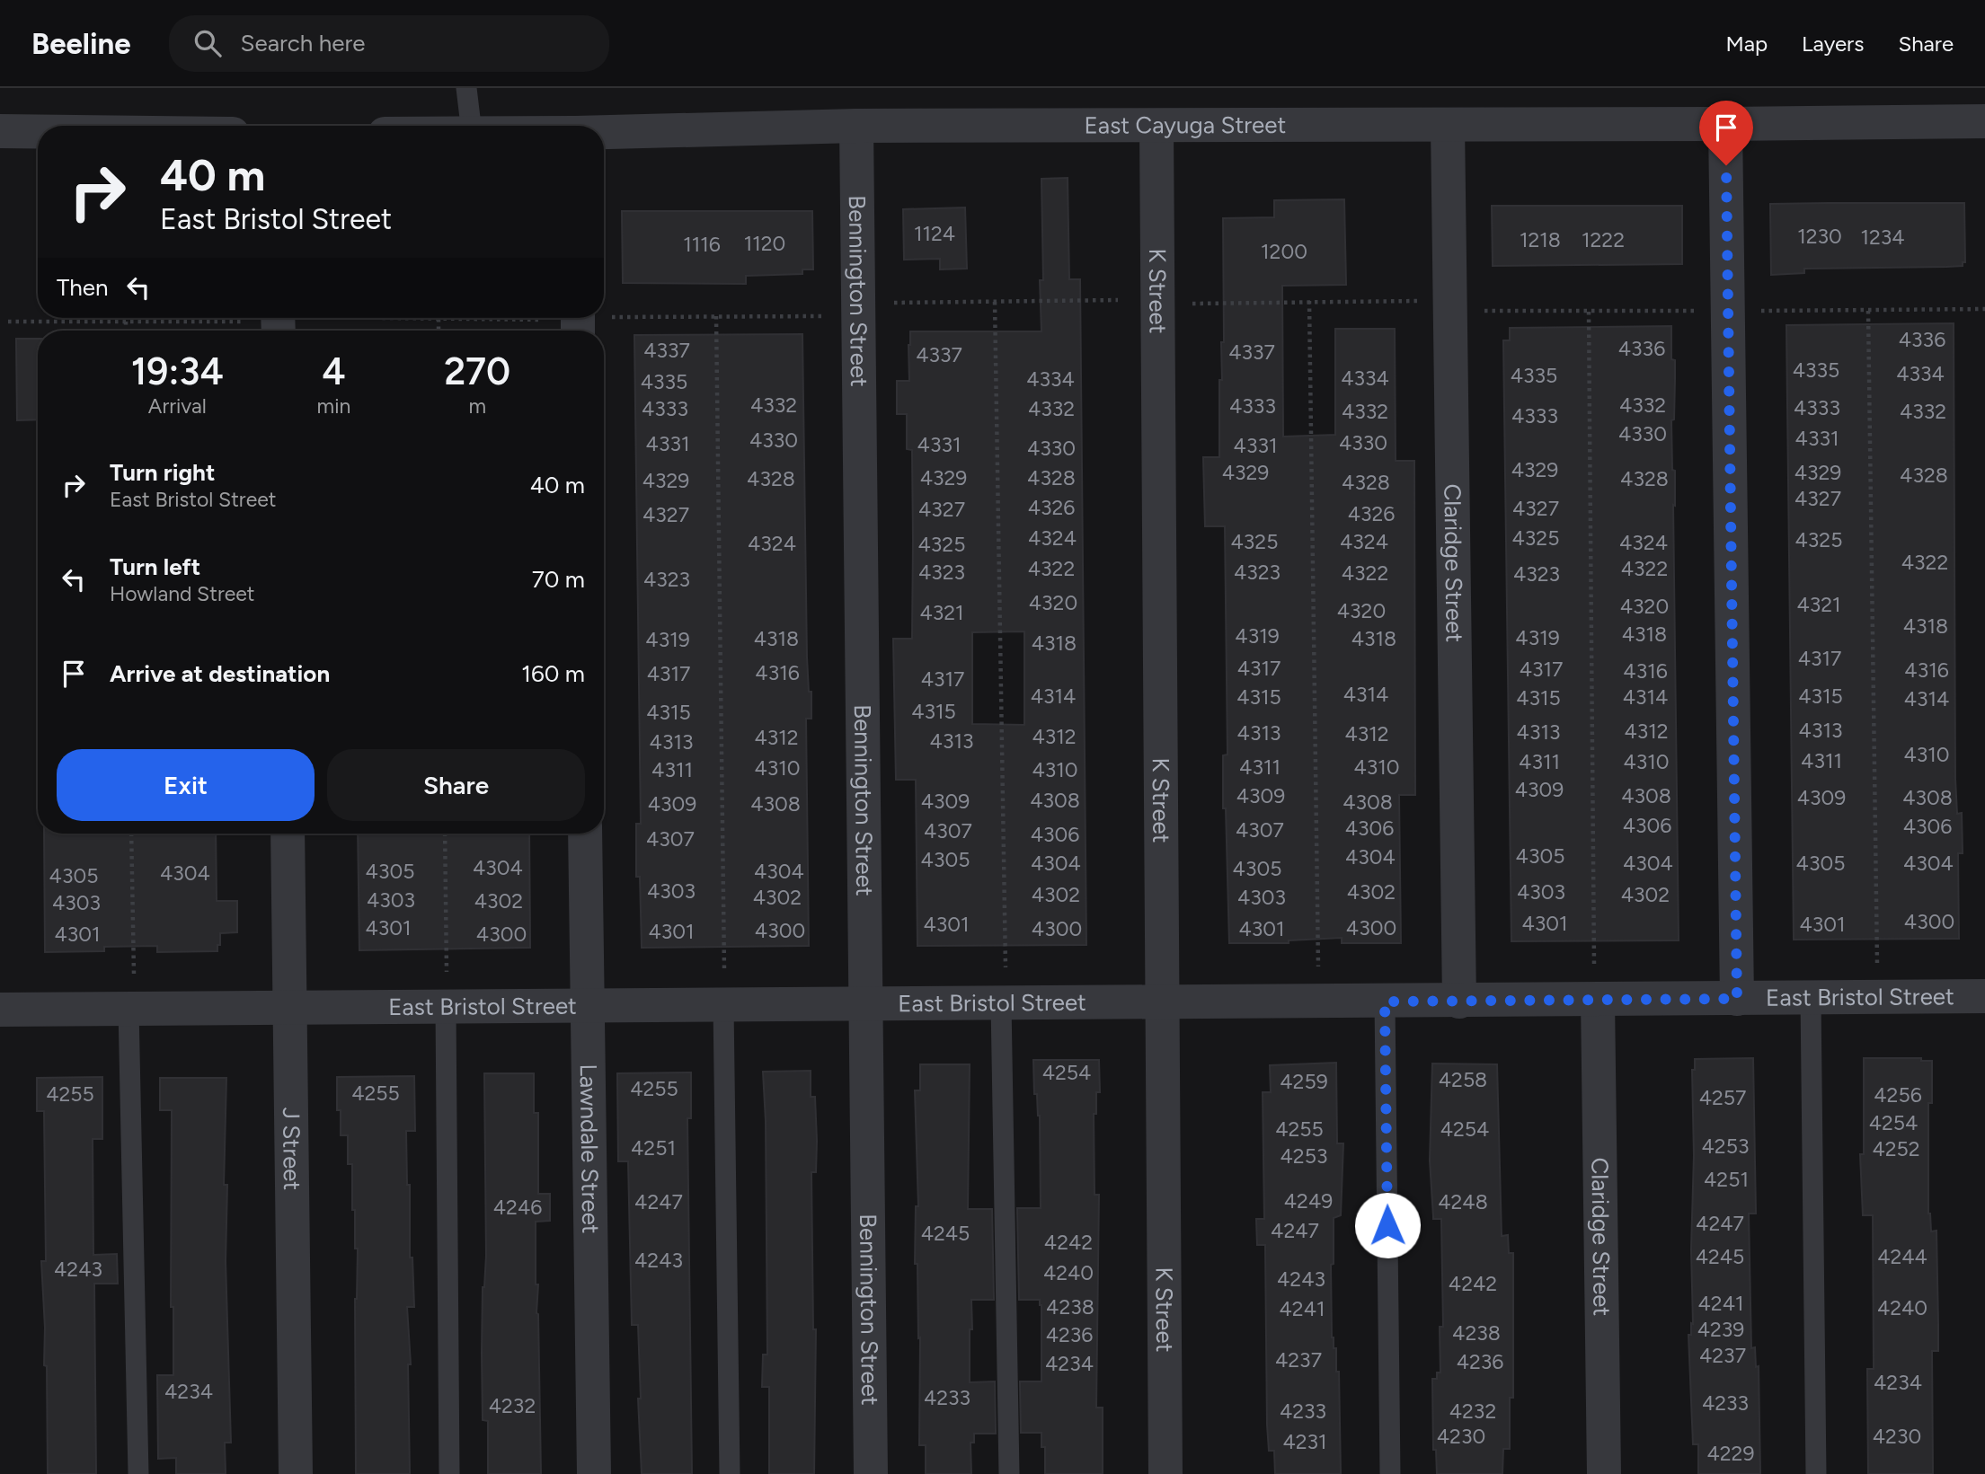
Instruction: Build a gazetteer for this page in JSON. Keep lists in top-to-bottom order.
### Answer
{
  "streets": {
    "street": [
      "East Cayuga Street",
      "K Street",
      "Bennington Street",
      "Claridge Street",
      "East Bristol Street",
      "J Street",
      "Lawndale Street"
    ]
  },
  "crossings": [
    ["East Cayuga Street", "K Street"],
    ["East Cayuga Street", "Bennington Street"],
    ["East Cayuga Street", "Claridge Street"],
    ["K Street", "East Bristol Street"],
    ["Bennington Street", "East Bristol Street"],
    ["Claridge Street", "East Bristol Street"],
    ["East Bristol Street", "J Street"],
    ["East Bristol Street", "Lawndale Street"]
  ],
  "house_numbers": [
    "1124",
    "1230",
    "1234",
    "1218",
    "1222",
    "1120",
    "1116",
    "1200",
    "4336",
    "4336",
    "4337",
    "4337",
    "4337",
    "4335",
    "4334",
    "4335",
    "4334",
    "4334",
    "4335",
    "4332",
    "4332",
    "4333",
    "4333",
    "4333",
    "4332",
    "4332",
    "4332",
    "4333",
    "4330",
    "4331",
    "4330",
    "4330",
    "4331",
    "4331",
    "4331",
    "4330",
    "4329",
    "4329",
    "4329",
    "4328",
    "4329",
    "4328",
    "4328",
    "4328",
    "4329",
    "4328",
    "4327",
    "4326",
    "4327",
    "4327",
    "4326",
    "4327",
    "4324",
    "4325",
    "4325",
    "4325",
    "4324",
    "4324",
    "4324",
    "4325",
    "4322",
    "4322",
    "4322",
    "4323",
    "4323",
    "4322",
    "4323",
    "4323",
    "4320",
    "4321",
    "4320",
    "4320",
    "4321",
    "4318",
    "4318",
    "4319",
    "4319",
    "4318",
    "4318",
    "4319",
    "4318",
    "4317",
    "4317",
    "4317",
    "4316",
    "4316",
    "4316",
    "4317",
    "4317",
    "4314",
    "4314",
    "4315",
    "4315",
    "4314",
    "4315",
    "4314",
    "4315",
    "4315",
    "4313",
    "4312",
    "4313",
    "4313",
    "4312",
    "4312",
    "4312",
    "4313",
    "4313",
    "4310",
    "4311",
    "4311",
    "4310",
    "4311",
    "4310",
    "4310",
    "4311",
    "4310",
    "4309",
    "4309",
    "4308",
    "4309",
    "4308",
    "4308",
    "4309",
    "4308",
    "4309",
    "4308",
    "4306",
    "4306",
    "4306",
    "4307",
    "4307",
    "4306",
    "4307",
    "4305",
    "4304",
    "4305",
    "4304",
    "4304",
    "4305",
    "4304",
    "4304",
    "4305",
    "4305",
    "4304",
    "4304",
    "4305",
    "4303",
    "4302",
    "4303",
    "4302",
    "4302",
    "4302",
    "4303",
    "4303",
    "4302",
    "4303",
    "4300",
    "4301",
    "4301",
    "4301",
    "4301",
    "4300",
    "4300",
    "4301",
    "4300",
    "4301",
    "4301",
    "4300",
    "4254",
    "4258",
    "4259",
    "4255",
    "4255",
    "4255",
    "4256",
    "4257",
    "4254",
    "4255",
    "4254",
    "4253",
    "4251",
    "4252",
    "4253",
    "4251",
    "4249",
    "4247",
    "4248",
    "4246",
    "4247",
    "4247",
    "4245",
    "4242",
    "4245",
    "4244",
    "4243",
    "4243",
    "4240",
    "4243",
    "4242",
    "4241",
    "4238",
    "4240",
    "4241",
    "4239",
    "4238",
    "4236",
    "4237",
    "4237",
    "4236",
    "4234",
    "4234",
    "4234",
    "4233",
    "4233",
    "4232",
    "4233",
    "4232",
    "4230",
    "4230",
    "4231",
    "4229"
  ],
  "page": {
    "header": "Beeline",
    "search": "Search here",
    "nav": ["Map", "Layers", "Share"],
    "turn": ["40 m", "East Bristol Street"],
    "then": "Then",
    "eta": [
      "19:34",
      "Arrival",
      "4",
      "min",
      "270",
      "m"
    ],
    "list": [
      {
        "name": "Turn right",
        "note": "East Bristol Street",
        "value": "40 m"
      },
      {
        "name": "Turn left",
        "note": "Howland Street",
        "value": "70 m"
      },
      {
        "name": "Arrive at destination",
        "value": "160 m"
      }
    ],
    "buttons": ["Exit", "Share"]
  }
}
